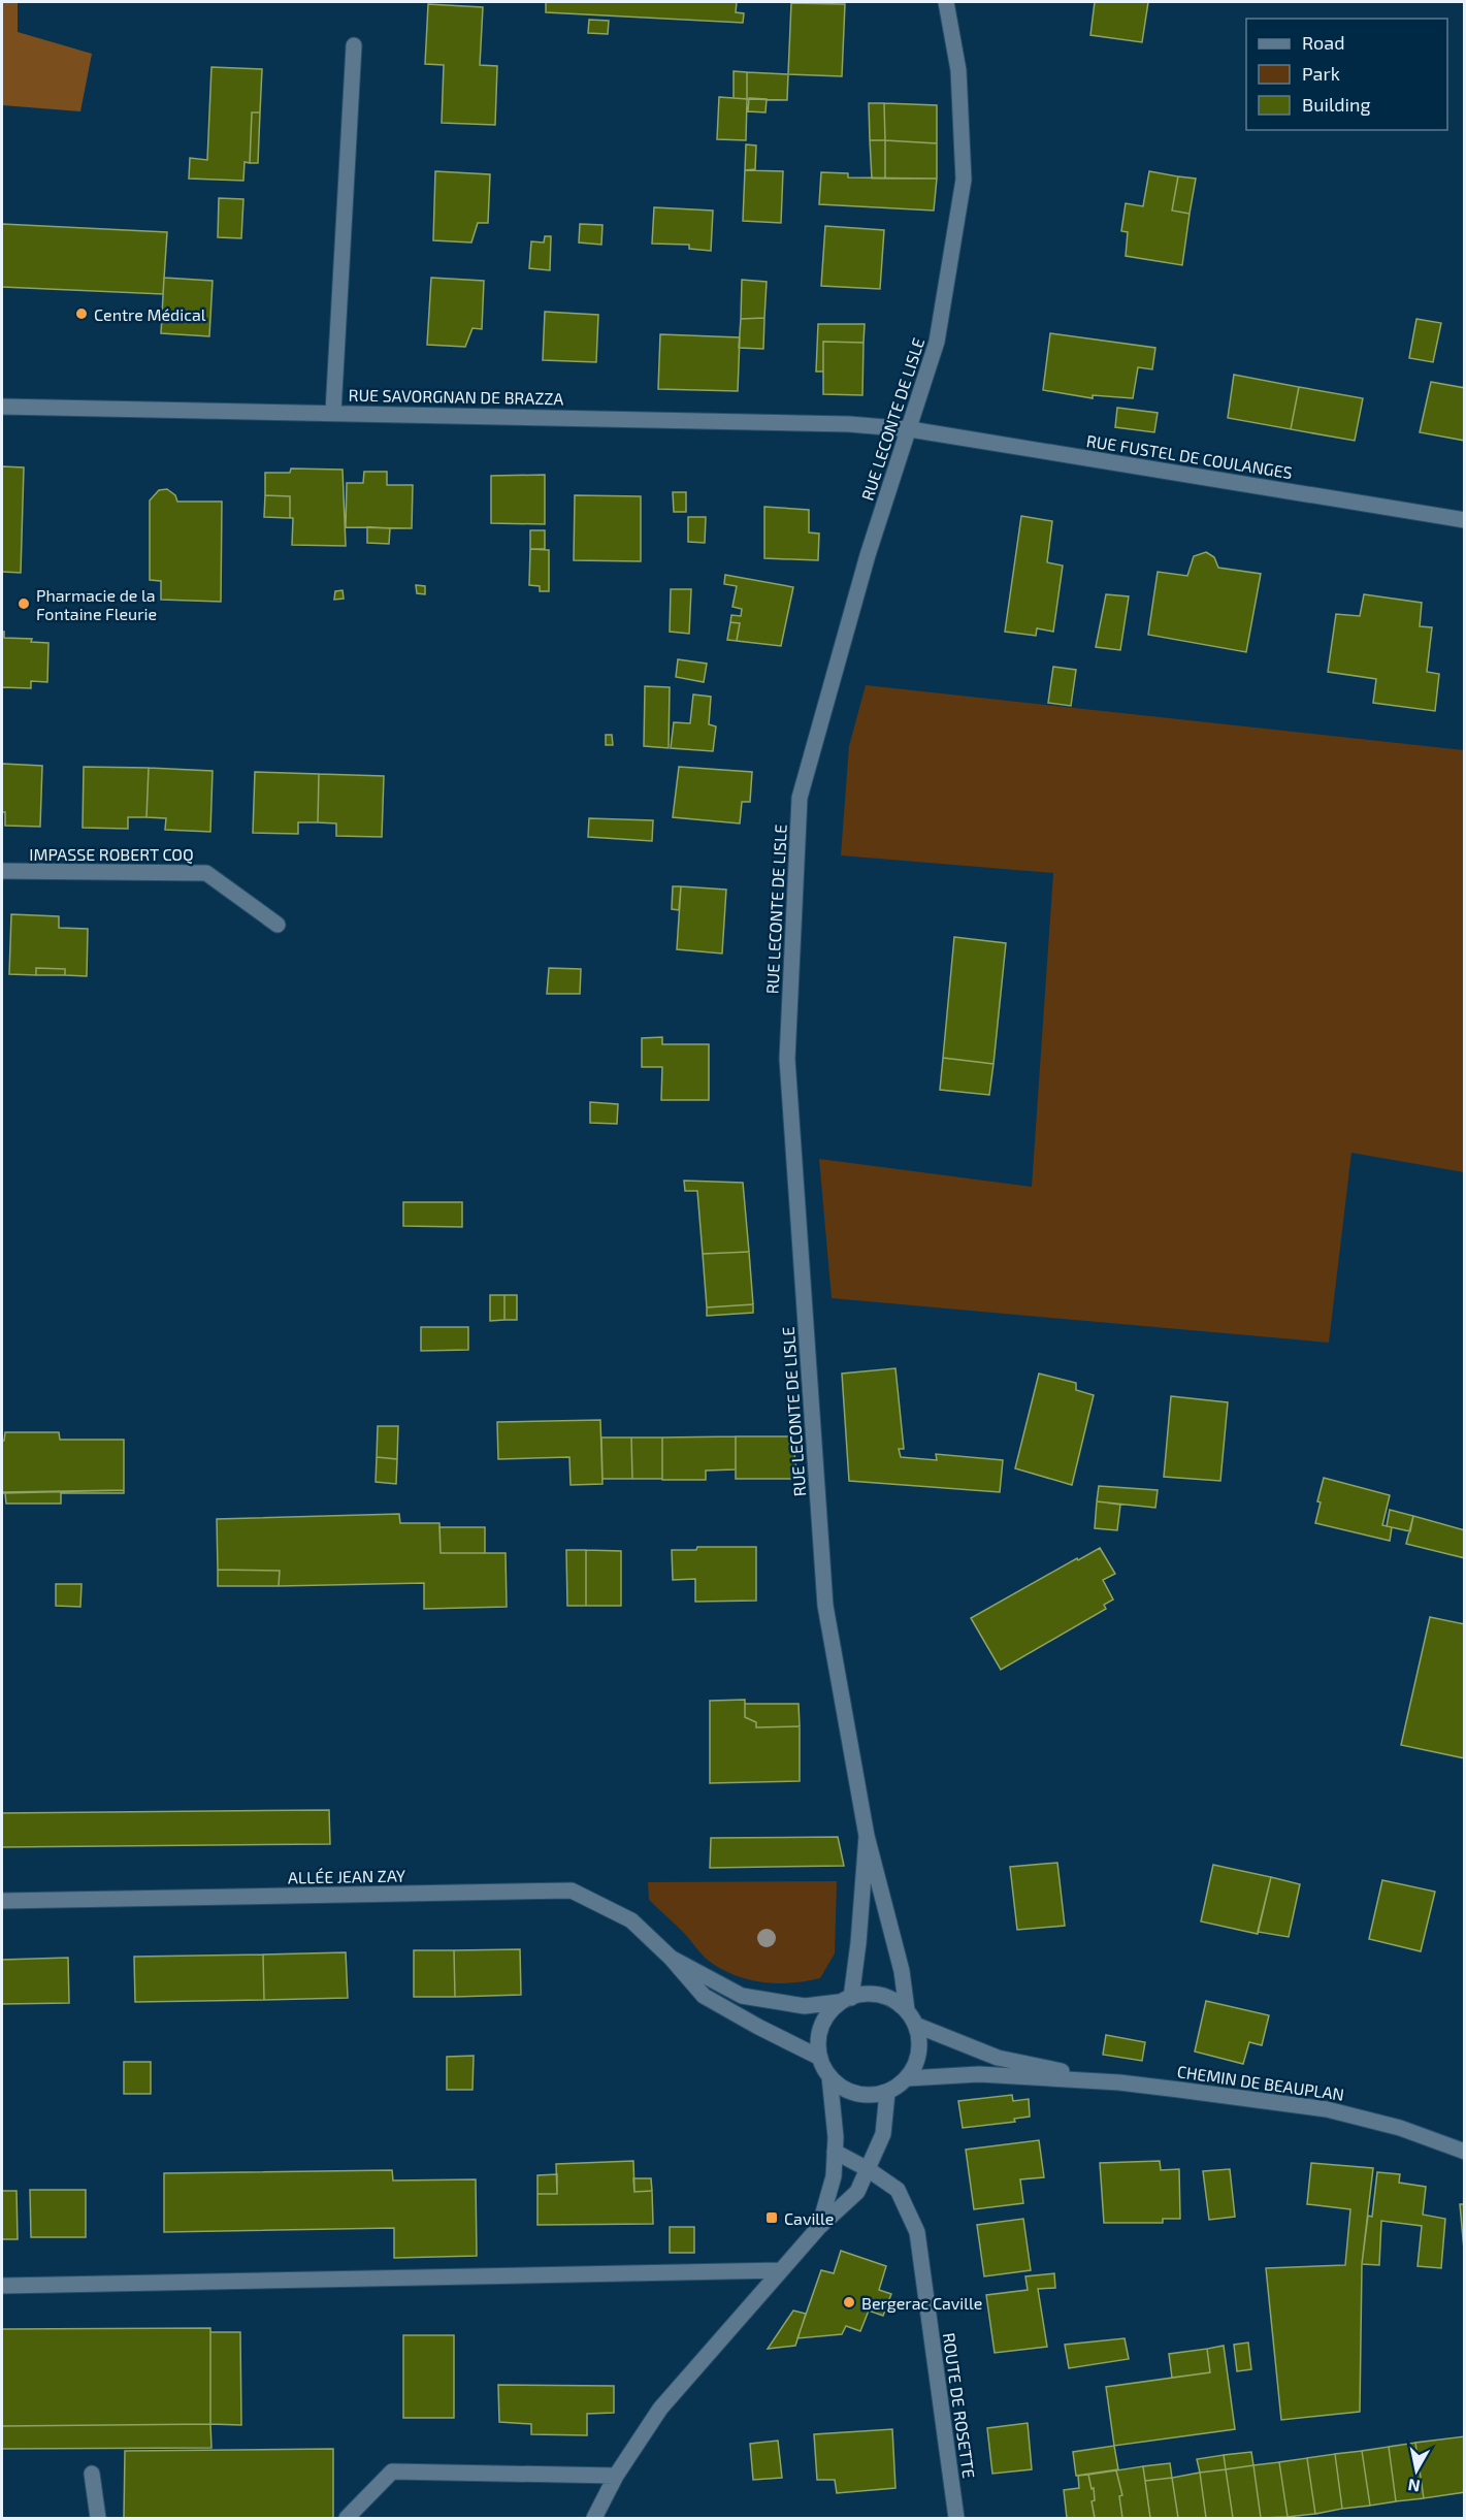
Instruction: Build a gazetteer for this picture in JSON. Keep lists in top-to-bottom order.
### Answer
{
  "streets": {
    "street": [
      "RUE SAVORGNAN DE BRAZZA",
      "RUE LECONTE DE LISLE",
      "RUE FUSTEL DE COULANGES",
      "IMPASSE ROBERT COQ",
      "ALLÉE JEAN ZAY",
      "CHEMIN DE BEAUPLAN",
      "ROUTE DE ROSETTE"
    ]
  },
  "crossings": [
    ["RUE SAVORGNAN DE BRAZZA", "RUE LECONTE DE LISLE"],
    ["RUE SAVORGNAN DE BRAZZA", "RUE FUSTEL DE COULANGES"],
    ["RUE LECONTE DE LISLE", "RUE FUSTEL DE COULANGES"],
    ["RUE LECONTE DE LISLE", "ALLÉE JEAN ZAY"],
    ["RUE LECONTE DE LISLE", "CHEMIN DE BEAUPLAN"],
    ["ALLÉE JEAN ZAY", "CHEMIN DE BEAUPLAN"]
  ],
  "places": {
    "other": ["Centre Médical", "Pharmacie de la Fontaine Fleurie", "Bergerac Caville"],
    "transit": ["Caville"]
  },
  "legend": ["Road", "Park", "Building"],
  "north": "bottom"
}
